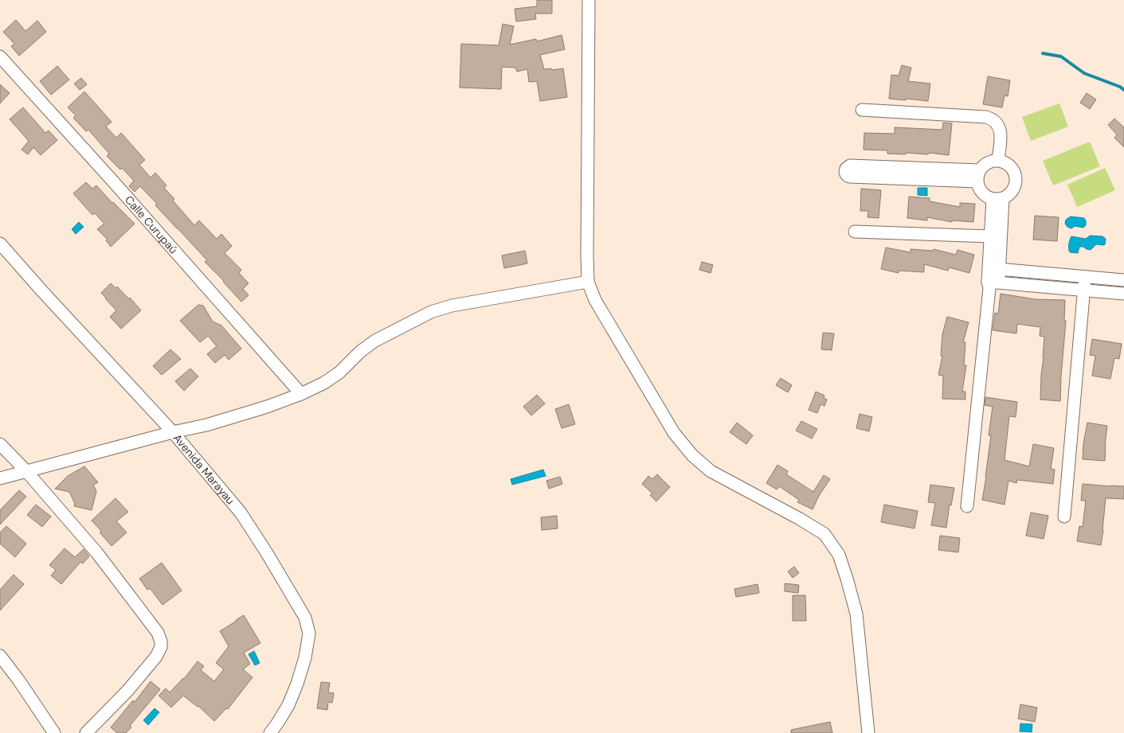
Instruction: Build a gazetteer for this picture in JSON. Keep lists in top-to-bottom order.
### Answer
{
  "streets": {
    "street": ["Calle Curupaú", "Avenida Marayau"]
  }
}
